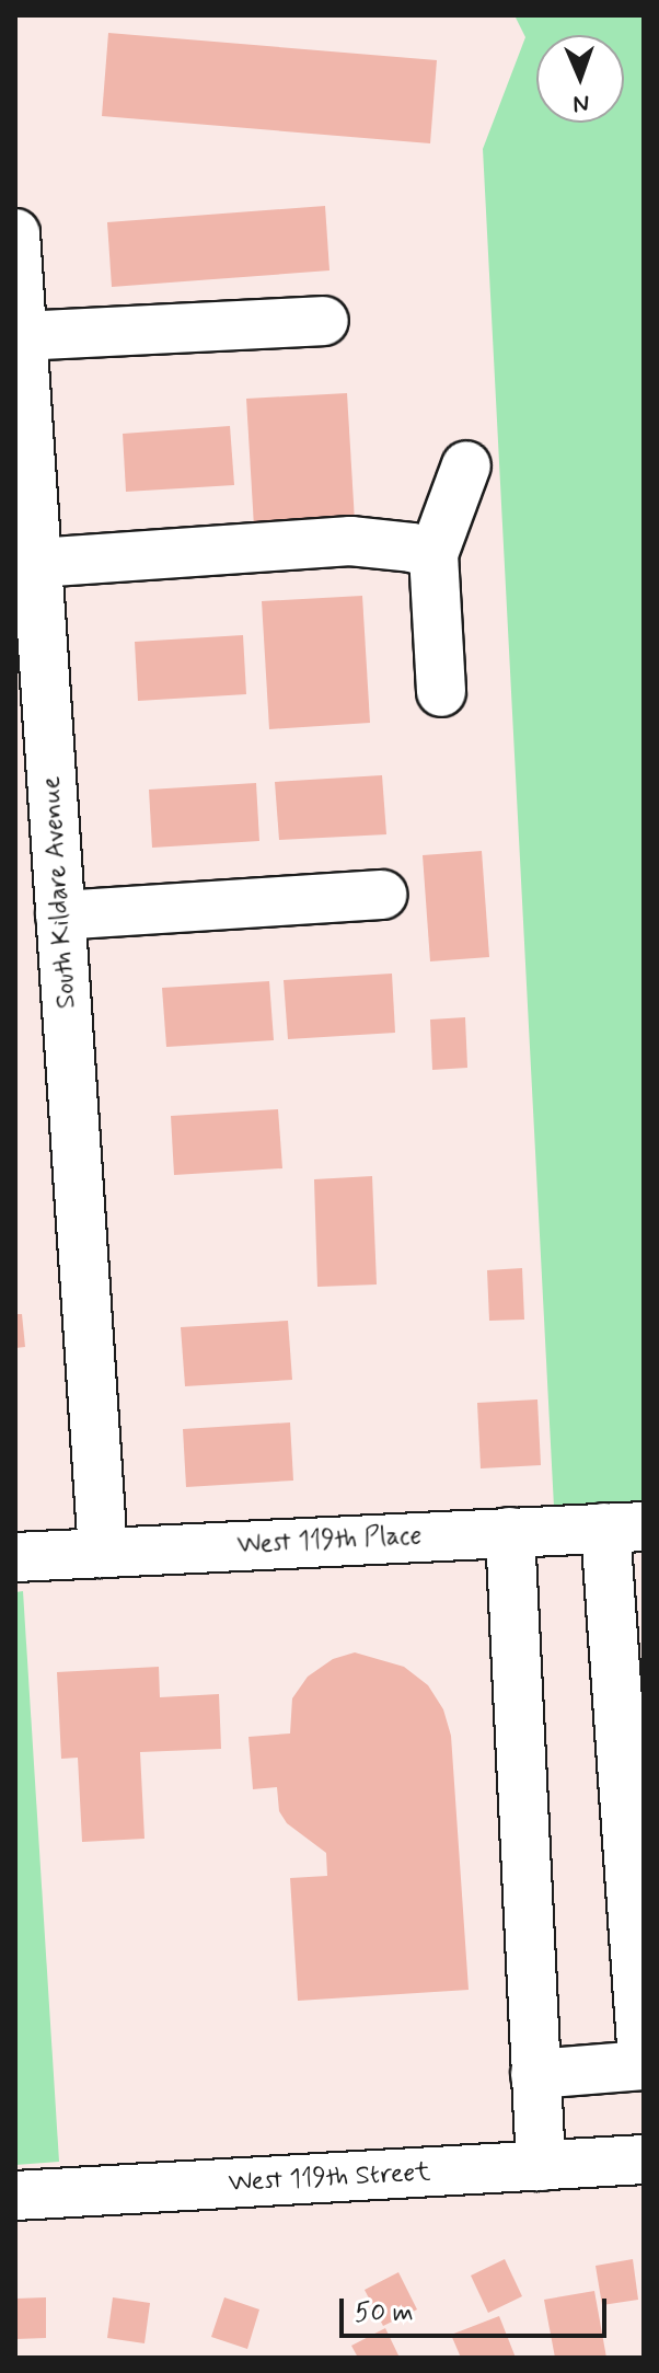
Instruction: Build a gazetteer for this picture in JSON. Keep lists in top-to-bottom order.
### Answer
{
  "streets": {
    "street": ["South Kildare Avenue", "West 119th Place", "West 119th Street"]
  },
  "crossings": [
    ["South Kildare Avenue", "West 119th Place"]
  ],
  "scale_bar": "50 m",
  "north": "bottom"
}
